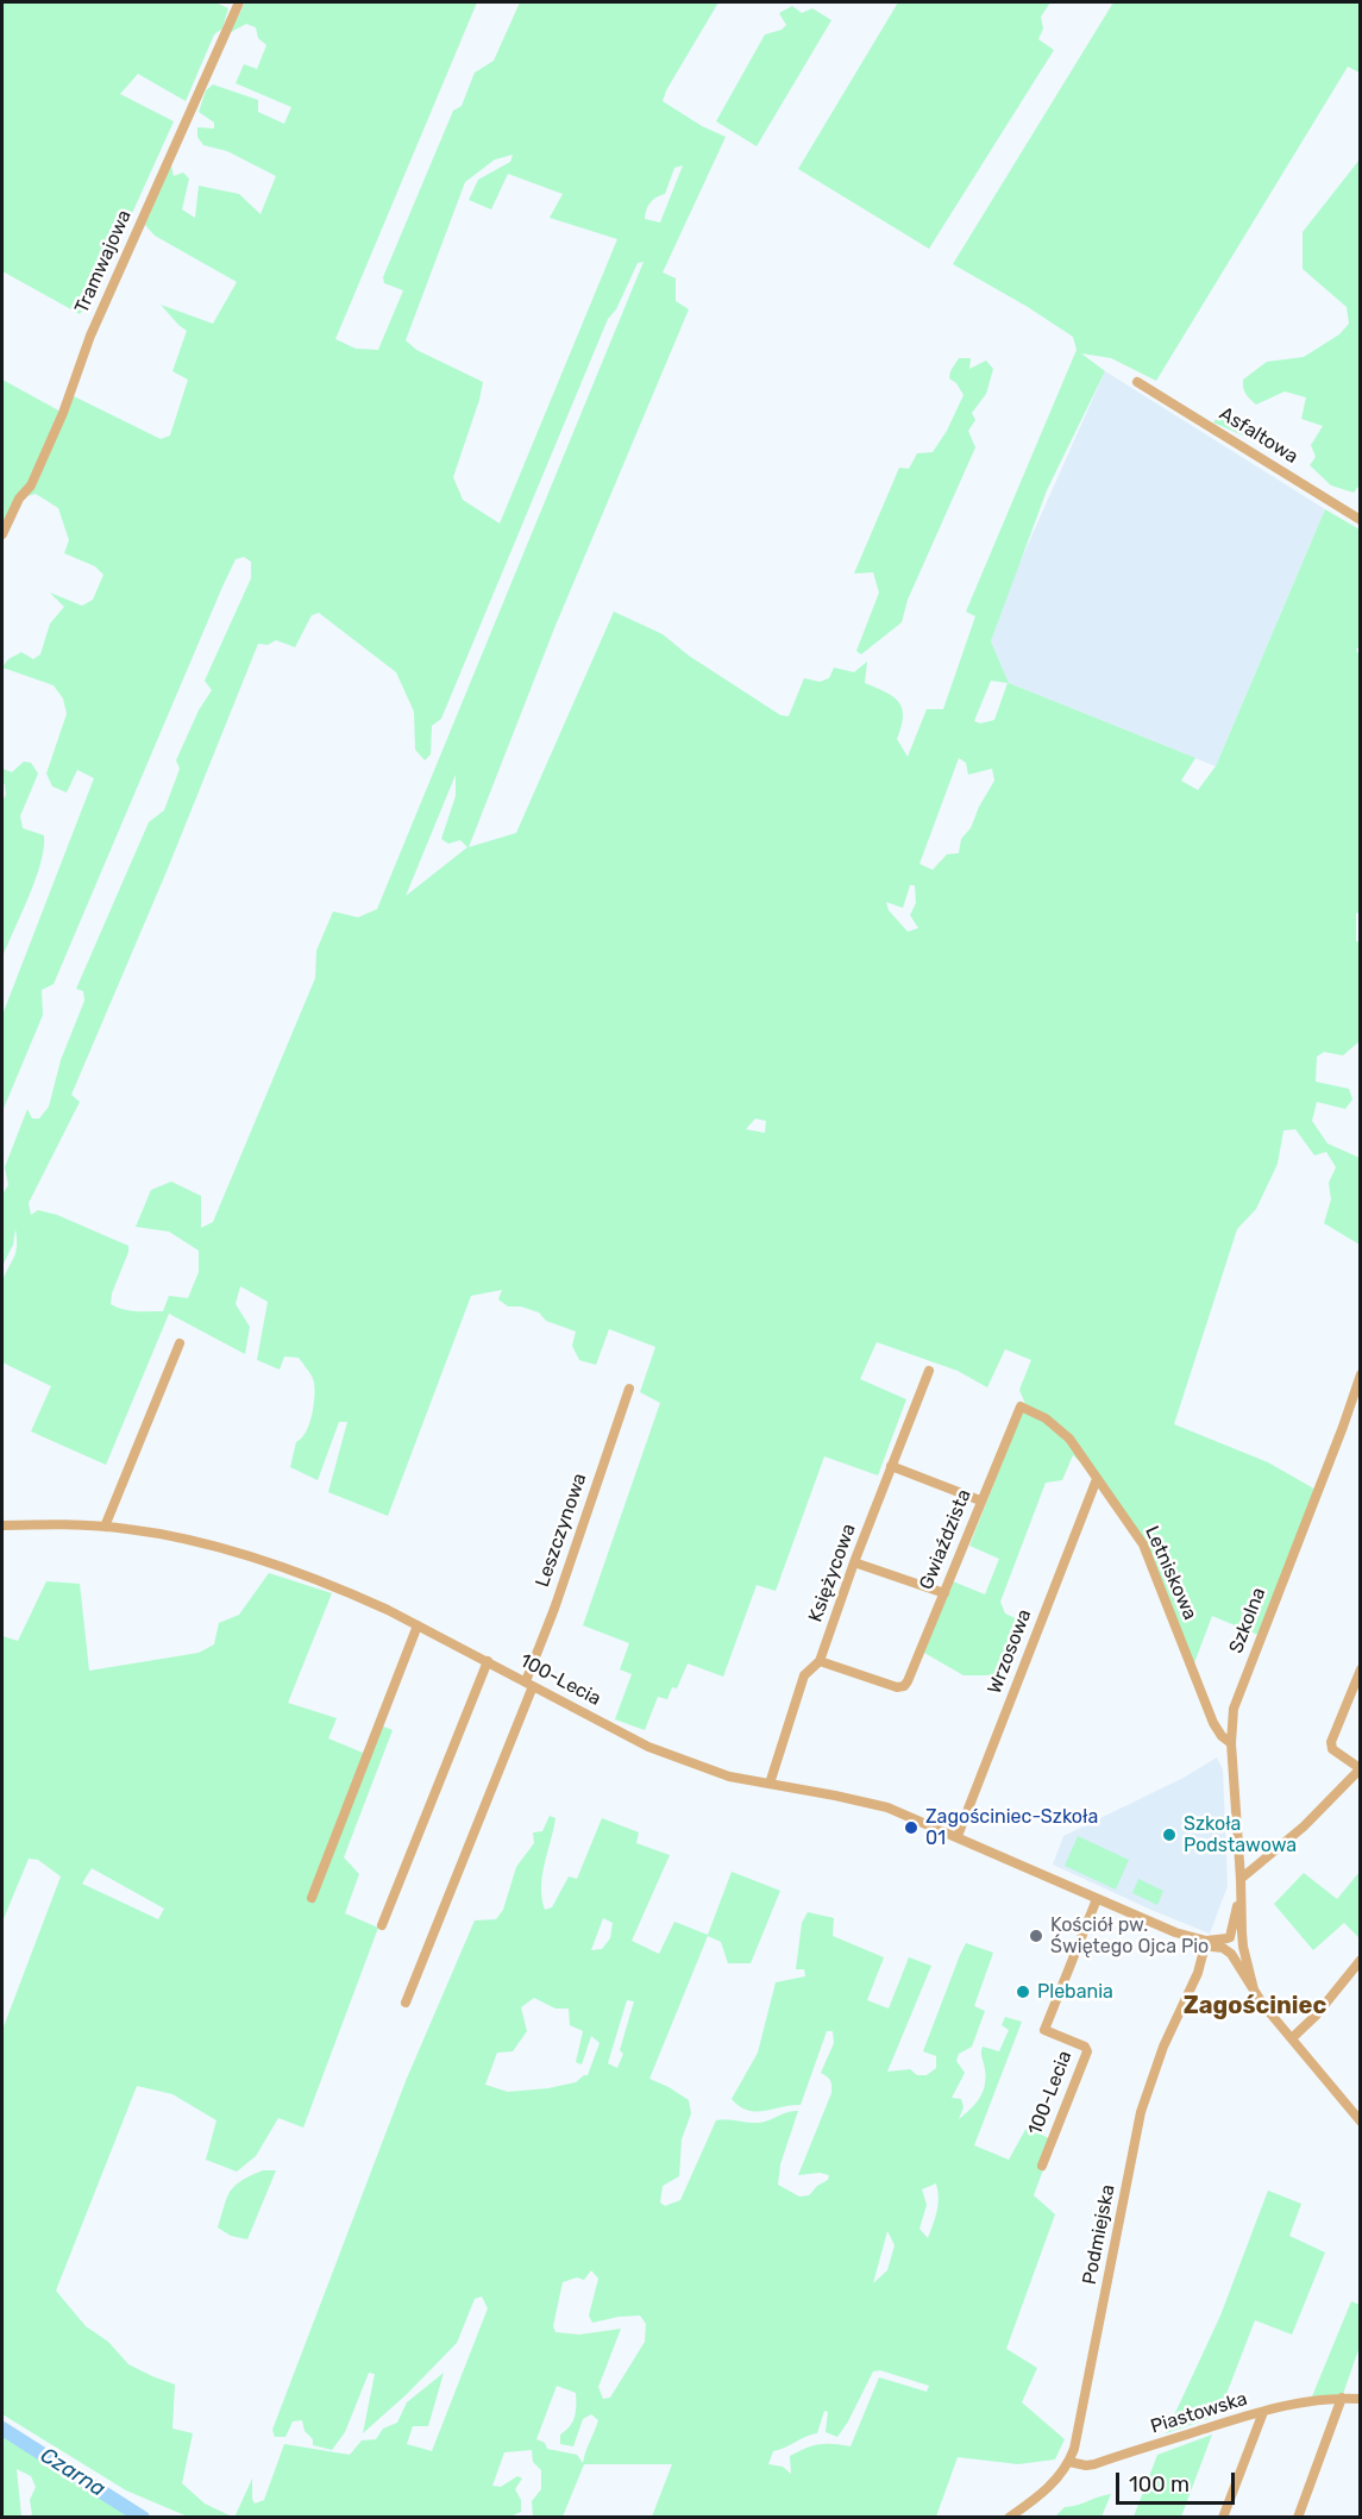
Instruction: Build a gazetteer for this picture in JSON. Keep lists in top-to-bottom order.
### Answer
{
  "streets": {
    "street": [
      "Tramwajowa",
      "Asfaltowa",
      "Leszczynowa",
      "Gwiaździsta",
      "Księżycowa",
      "Letniskowa",
      "Szkolna",
      "Wrzosowa",
      "100-Lecia",
      "Podmiejska",
      "Piastowska"
    ]
  },
  "crossings": [
    ["Leszczynowa", "100-Lecia"],
    ["Gwiaździsta", "Księżycowa"],
    ["Gwiaździsta", "Letniskowa"],
    ["Księżycowa", "100-Lecia"],
    ["Letniskowa", "Szkolna"],
    ["Letniskowa", "Wrzosowa"],
    ["Szkolna", "100-Lecia"],
    ["Wrzosowa", "100-Lecia"],
    ["100-Lecia", "Podmiejska"],
    ["Podmiejska", "Piastowska"]
  ],
  "districts": ["Zagościniec"],
  "water": ["Czarna"],
  "places": [
    "Zagościniec-Szkoła 01",
    "Szkoła Podstawowa",
    "Kościół pw. Świętego Ojca Pio",
    "Plebania"
  ],
  "scale_bar": "100 m"
}
